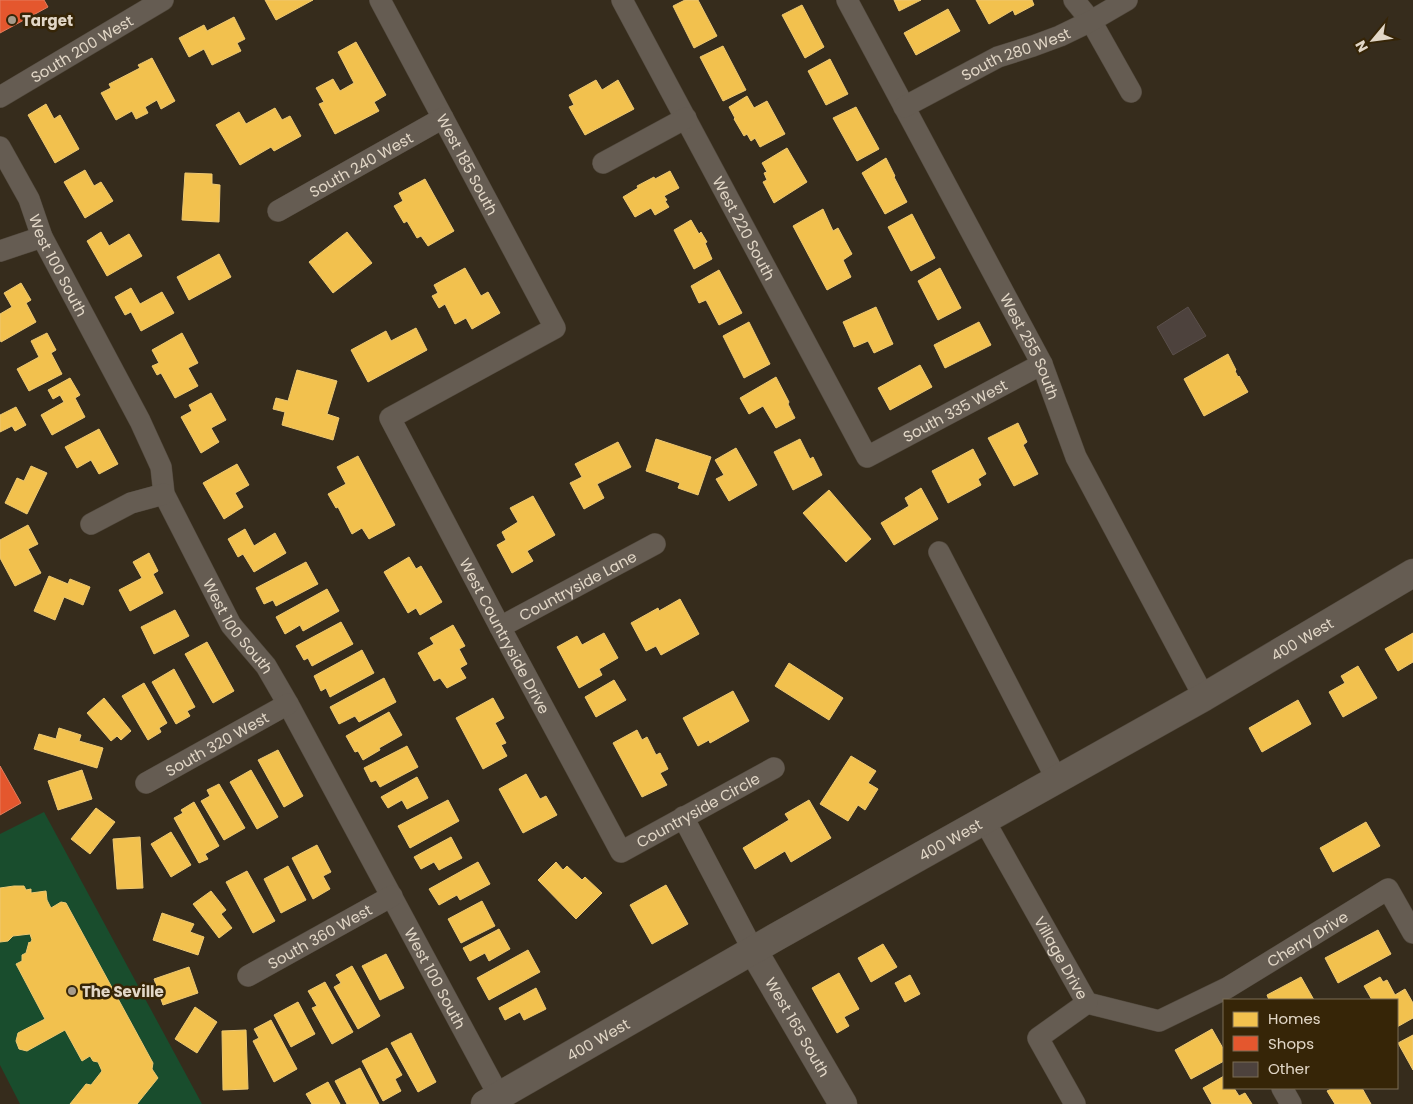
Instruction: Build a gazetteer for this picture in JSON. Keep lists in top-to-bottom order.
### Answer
{
  "streets": {
    "main road": ["400 West", "West 165 South"],
    "street": [
      "South 200 West",
      "South 280 West",
      "South 240 West",
      "West 185 South",
      "West 220 South",
      "West 100 South",
      "West 255 South",
      "South 335 West",
      "Countryside Lane",
      "West Countryside Drive",
      "South 320 West",
      "Countryside Circle",
      "South 360 West",
      "Cherry Drive",
      "Village Drive"
    ]
  },
  "crossings": [
    ["South 280 West", "West 255 South"],
    ["South 240 West", "West 185 South"],
    ["West 185 South", "West Countryside Drive"],
    ["West 220 South", "South 335 West"],
    ["West 100 South", "400 West"],
    ["West 100 South", "South 320 West"],
    ["West 100 South", "South 360 West"],
    ["West 255 South", "South 335 West"],
    ["West 255 South", "400 West"],
    ["Countryside Lane", "West Countryside Drive"],
    ["West Countryside Drive", "Countryside Circle"],
    ["400 West", "Village Drive"],
    ["400 West", "West 165 South"],
    ["Cherry Drive", "Village Drive"]
  ],
  "places": ["Target", "The Seville"],
  "legend": ["Homes", "Shops", "Other"],
  "north": "bottom left"
}
